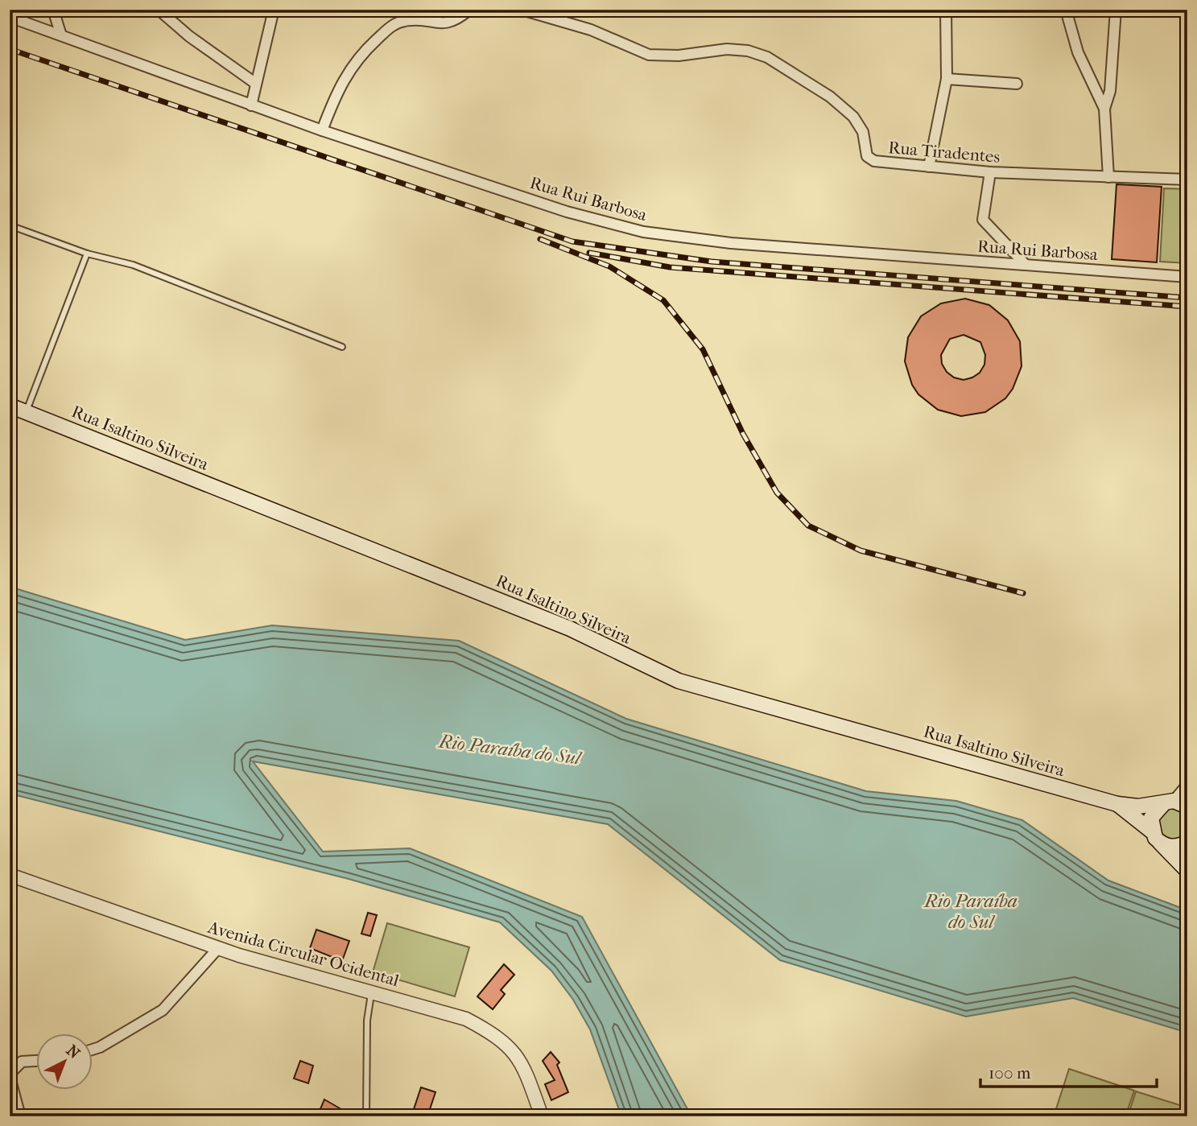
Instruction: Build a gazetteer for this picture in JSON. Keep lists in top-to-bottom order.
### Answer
{
  "streets": {
    "main road": ["Rua Isaltino Silveira"],
    "street": ["Rua Tiradentes", "Rua Rui Barbosa", "Avenida Circular Ocidental"]
  },
  "water": ["Rio Paraíba do Sul"],
  "scale_bar": "100 m",
  "north": "top right"
}
